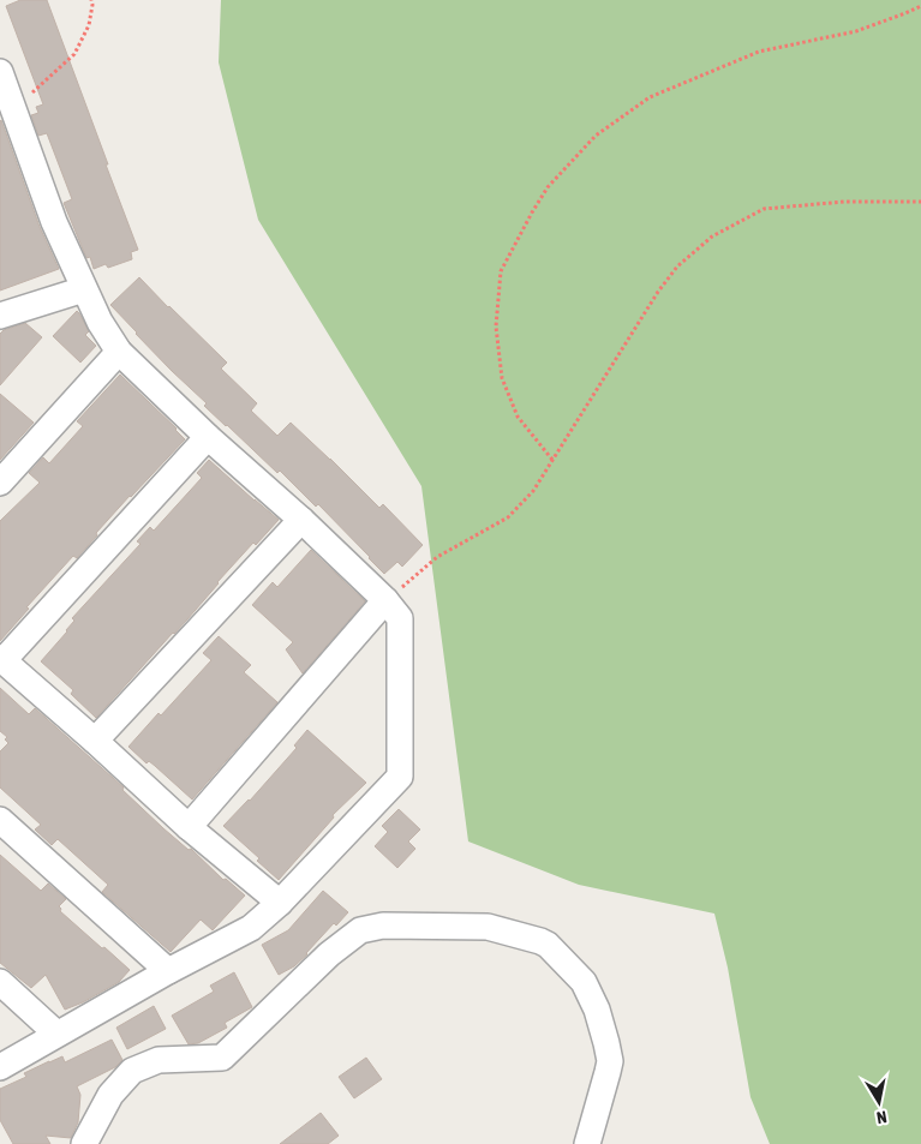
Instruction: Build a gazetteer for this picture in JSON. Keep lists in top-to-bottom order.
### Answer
{
  "north": "bottom"
}
